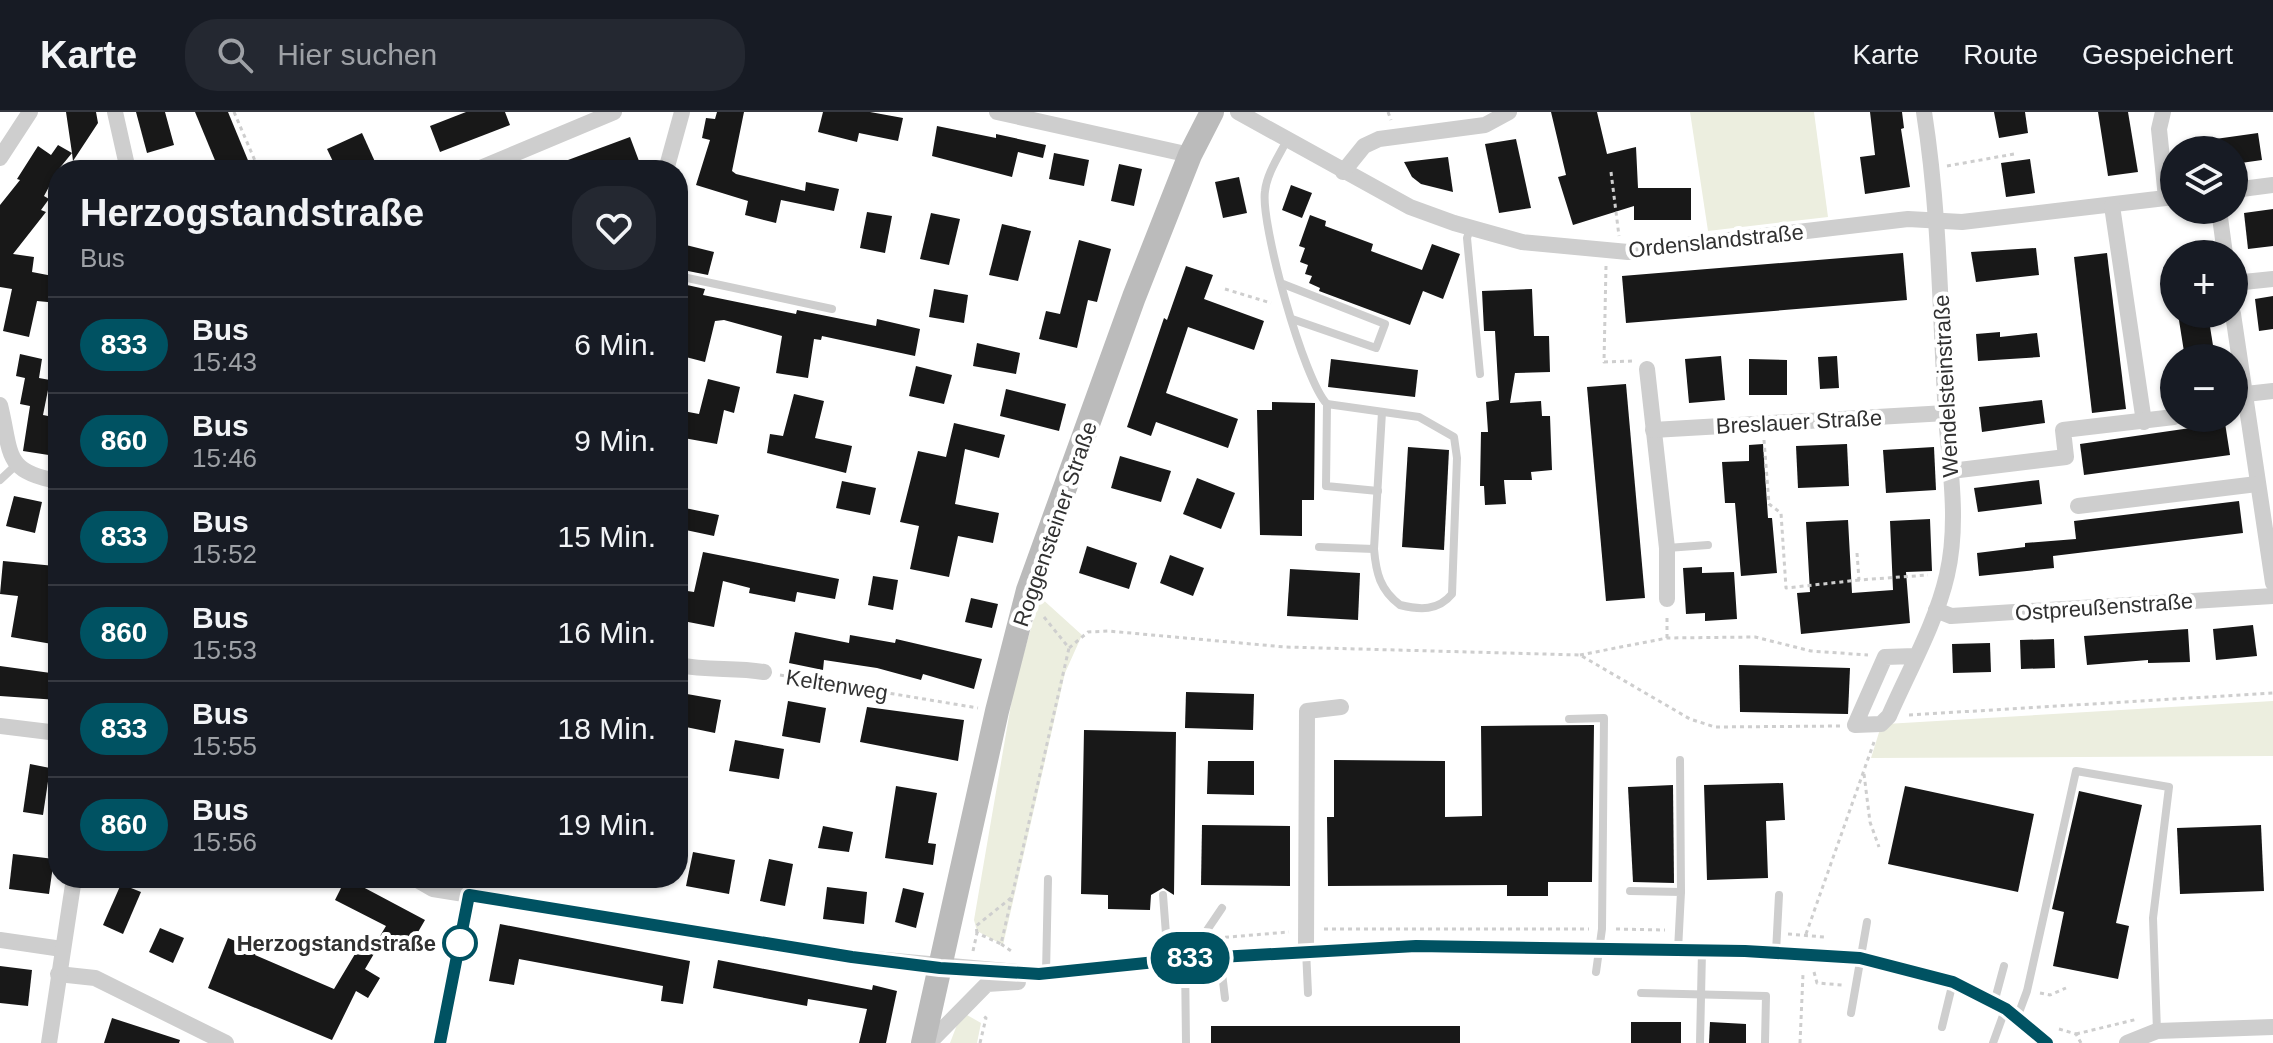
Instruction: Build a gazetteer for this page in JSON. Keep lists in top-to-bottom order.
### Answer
{
  "streets": {
    "main road": ["Roggensteiner Straße"],
    "street": [
      "Ordenslandstraße",
      "Wendelsteinstraße",
      "Breslauer Straße",
      "Ostpreußenstraße",
      "Keltenweg"
    ]
  },
  "crossings": [
    ["Ordenslandstraße", "Wendelsteinstraße"],
    ["Wendelsteinstraße", "Breslauer Straße"],
    ["Wendelsteinstraße", "Ostpreußenstraße"],
    ["Roggensteiner Straße", "Keltenweg"]
  ],
  "places": ["Herzogstandstraße"],
  "lines": ["bus line 833"],
  "page": {
    "header": "Karte",
    "search": "Hier suchen",
    "nav": ["Karte", "Route", "Gespeichert"],
    "on_map": "833",
    "map_buttons": ["+", "−"],
    "heading": ["Herzogstandstraße", "Bus"],
    "list": [
      {
        "mark": "833",
        "name": "Bus",
        "note": "15:43",
        "value": "6 Min."
      },
      {
        "mark": "860",
        "name": "Bus",
        "note": "15:46",
        "value": "9 Min."
      },
      {
        "mark": "833",
        "name": "Bus",
        "note": "15:52",
        "value": "15 Min."
      },
      {
        "mark": "860",
        "name": "Bus",
        "note": "15:53",
        "value": "16 Min."
      },
      {
        "mark": "833",
        "name": "Bus",
        "note": "15:55",
        "value": "18 Min."
      },
      {
        "mark": "860",
        "name": "Bus",
        "note": "15:56",
        "value": "19 Min."
      }
    ]
  }
}
